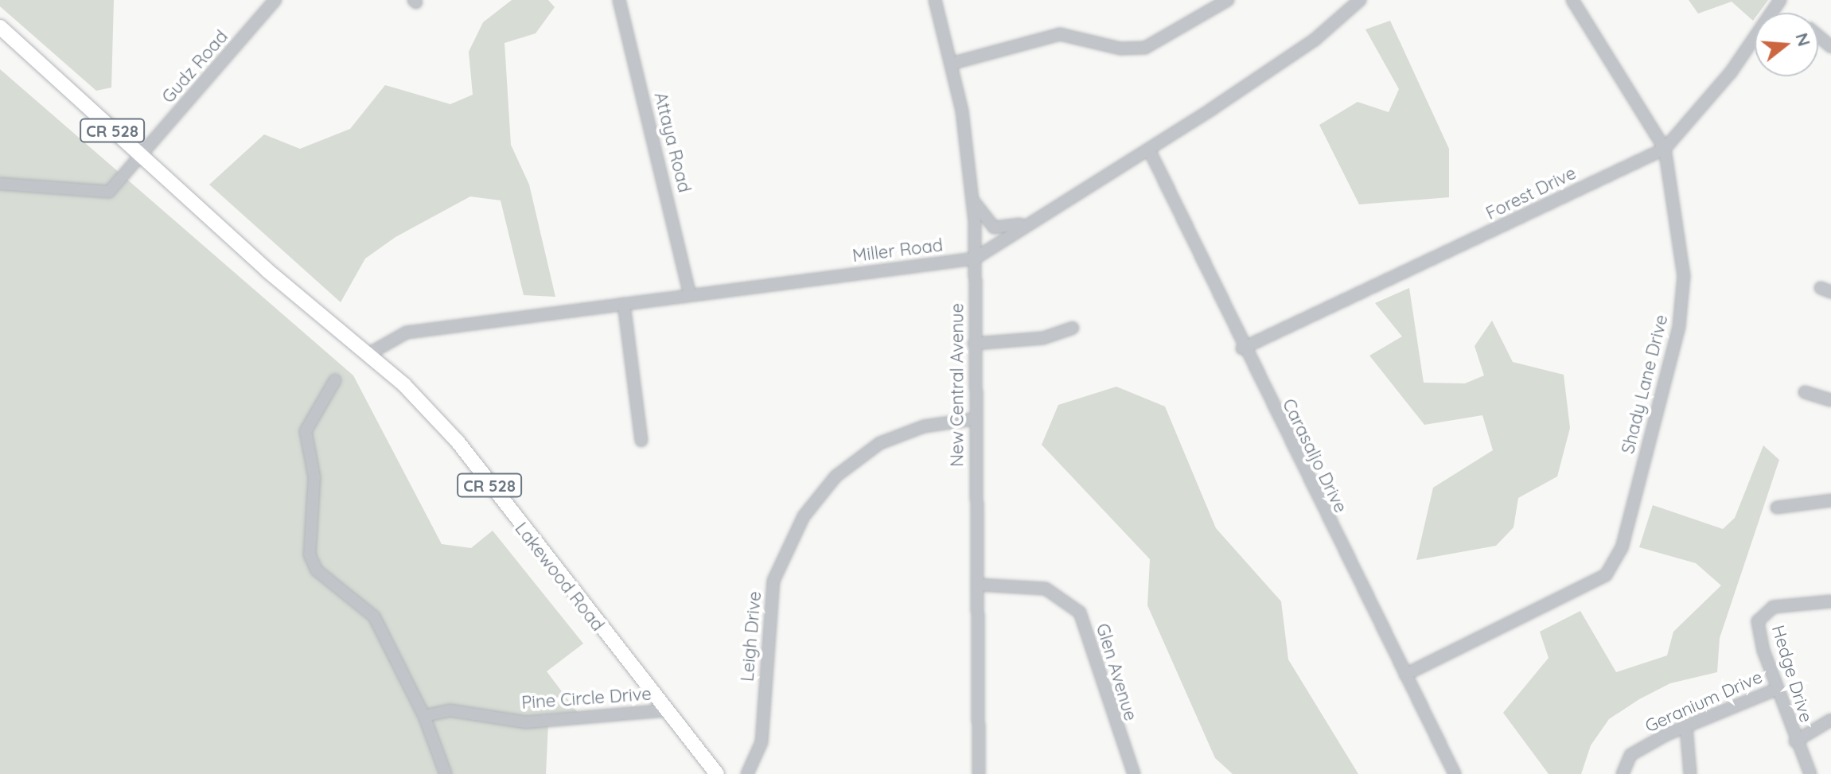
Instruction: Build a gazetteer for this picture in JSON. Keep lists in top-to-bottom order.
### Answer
{
  "streets": {
    "main road": ["CR 528", "Lakewood Road"],
    "street": [
      "Gudz Road",
      "Attaya Road",
      "Forest Drive",
      "Miller Road",
      "Shady Lane Drive",
      "New Central Avenue",
      "Carasaljo Drive",
      "Leigh Drive",
      "Glen Avenue",
      "Hedge Drive",
      "Pine Circle Drive",
      "Geranium Drive"
    ]
  },
  "crossings": [
    ["Gudz Road", "CR 528"],
    ["Gudz Road", "Lakewood Road"],
    ["CR 528", "Lakewood Road"],
    ["Attaya Road", "Miller Road"],
    ["Forest Drive", "Shady Lane Drive"],
    ["Forest Drive", "Carasaljo Drive"],
    ["Miller Road", "New Central Avenue"],
    ["Miller Road", "Carasaljo Drive"],
    ["Miller Road", "Lakewood Road"],
    ["Shady Lane Drive", "Carasaljo Drive"],
    ["New Central Avenue", "Leigh Drive"],
    ["New Central Avenue", "Glen Avenue"],
    ["Lakewood Road", "Pine Circle Drive"],
    ["Hedge Drive", "Geranium Drive"]
  ],
  "north": "right"
}
